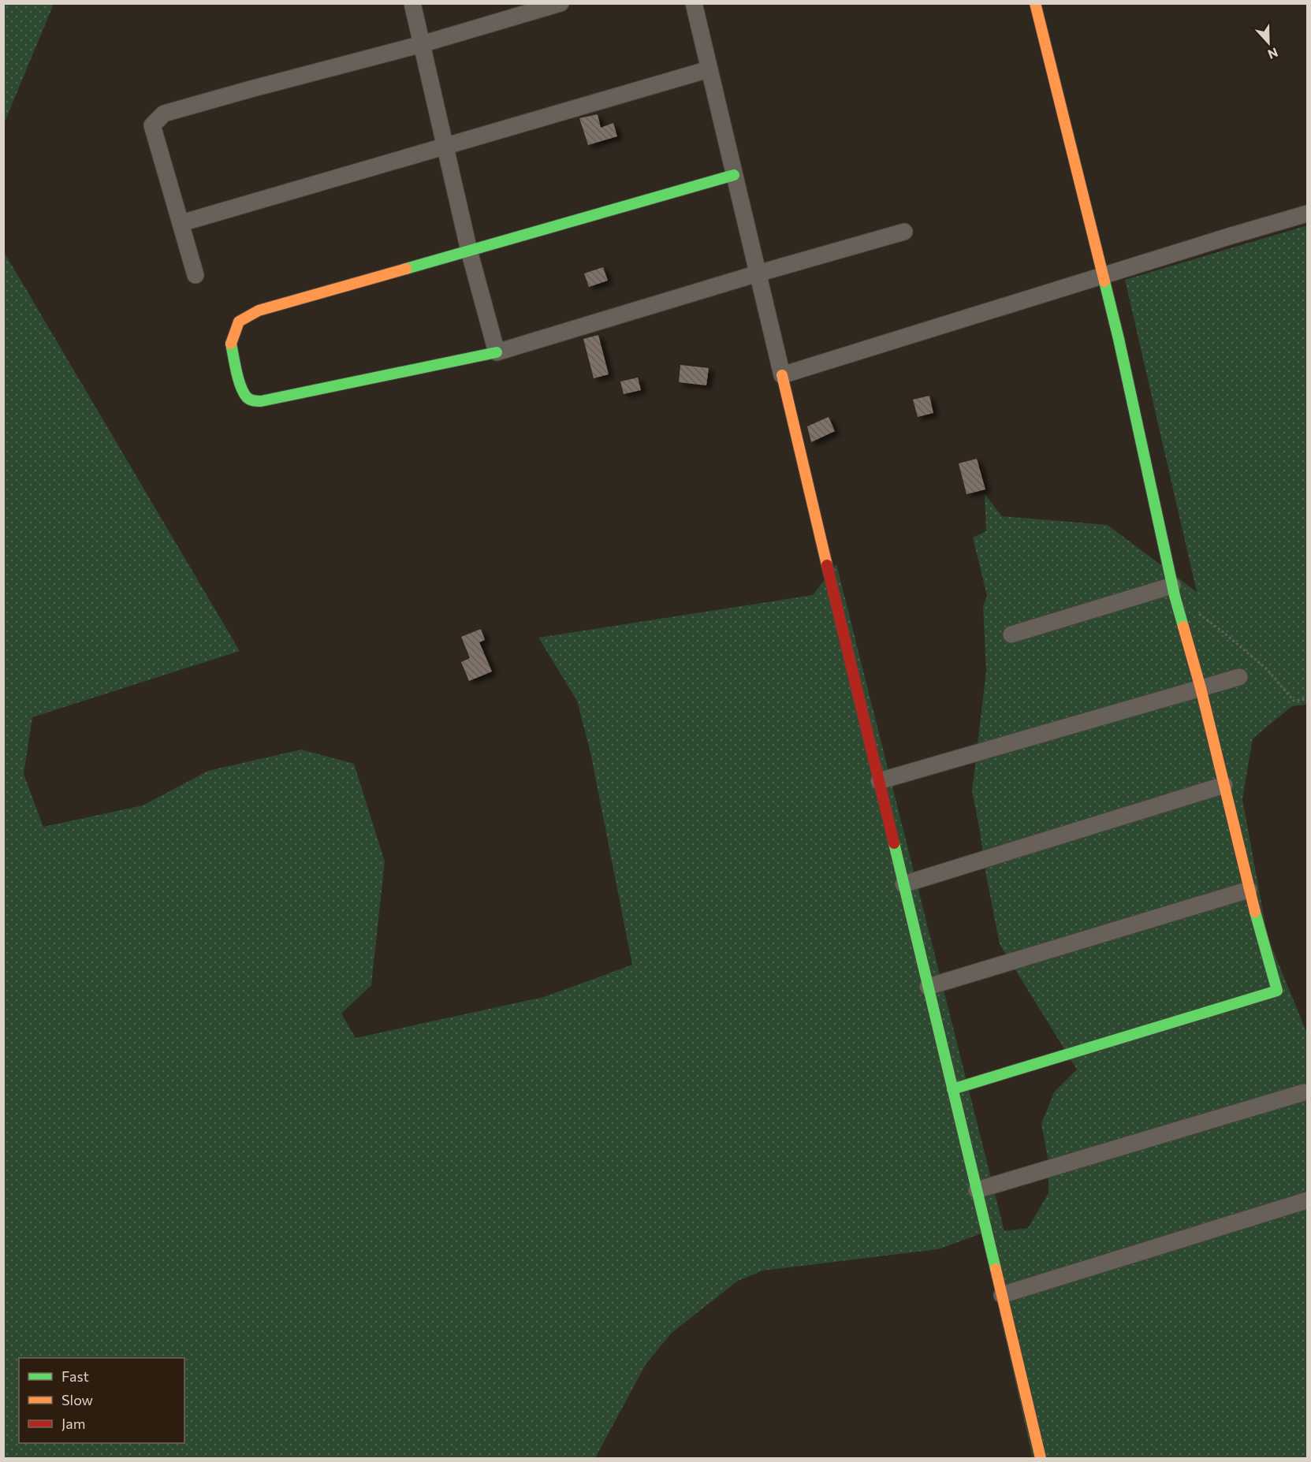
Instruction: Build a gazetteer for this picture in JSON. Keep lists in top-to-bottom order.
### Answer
{
  "legend": ["Fast", "Slow", "Jam"],
  "north": "bottom"
}
